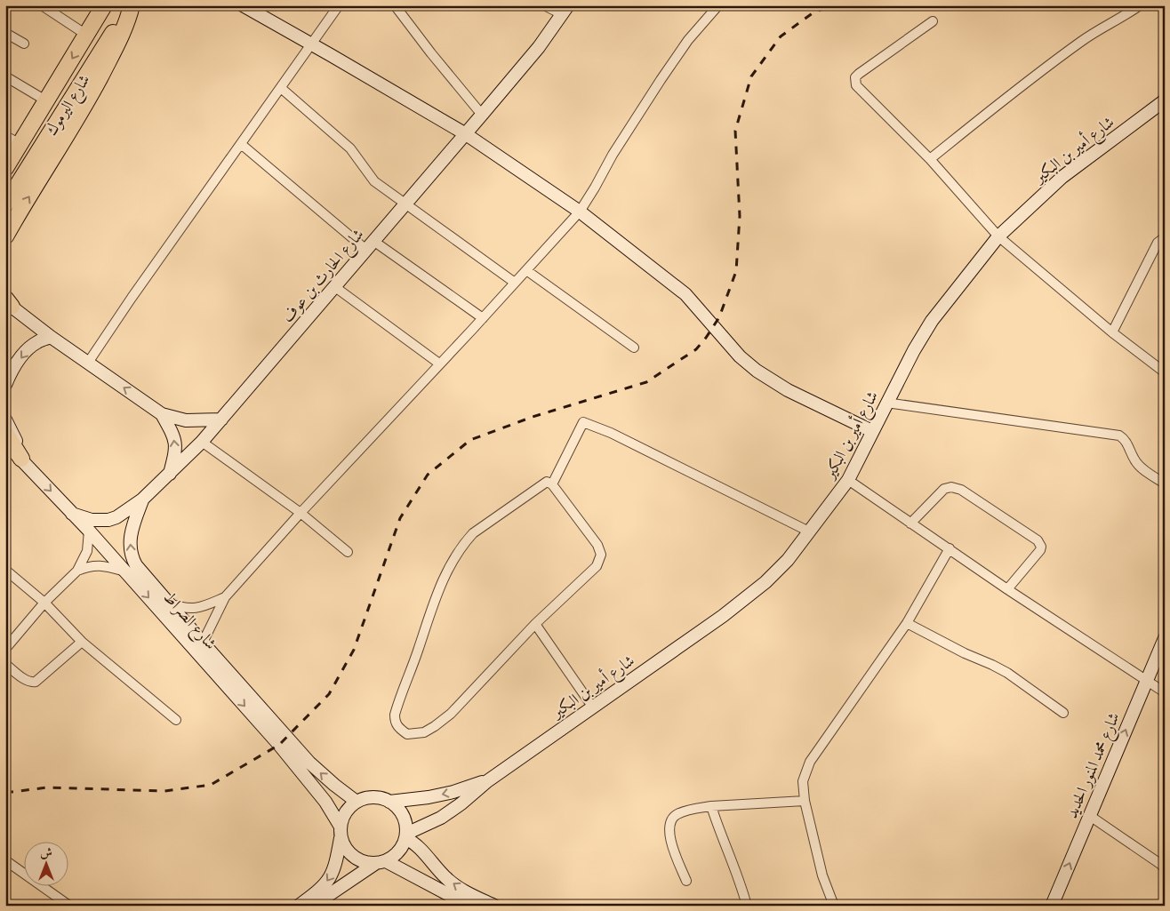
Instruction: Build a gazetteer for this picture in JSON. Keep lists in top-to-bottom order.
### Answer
{
  "streets": {
    "highway": ["شارع اليرموك"],
    "street": [
      "شارع أمير بن البكير",
      "شارع الحارث بن عوف",
      "شارع الصراط",
      "شارع محمد المنور الحديد"
    ]
  },
  "crossings": [
    ["شارع أمير بن البكير", "شارع الصراط"],
    ["شارع الحارث بن عوف", "شارع الصراط"]
  ],
  "one_way": ["شارع محمد المنور الحديد"],
  "north": "top"
}
